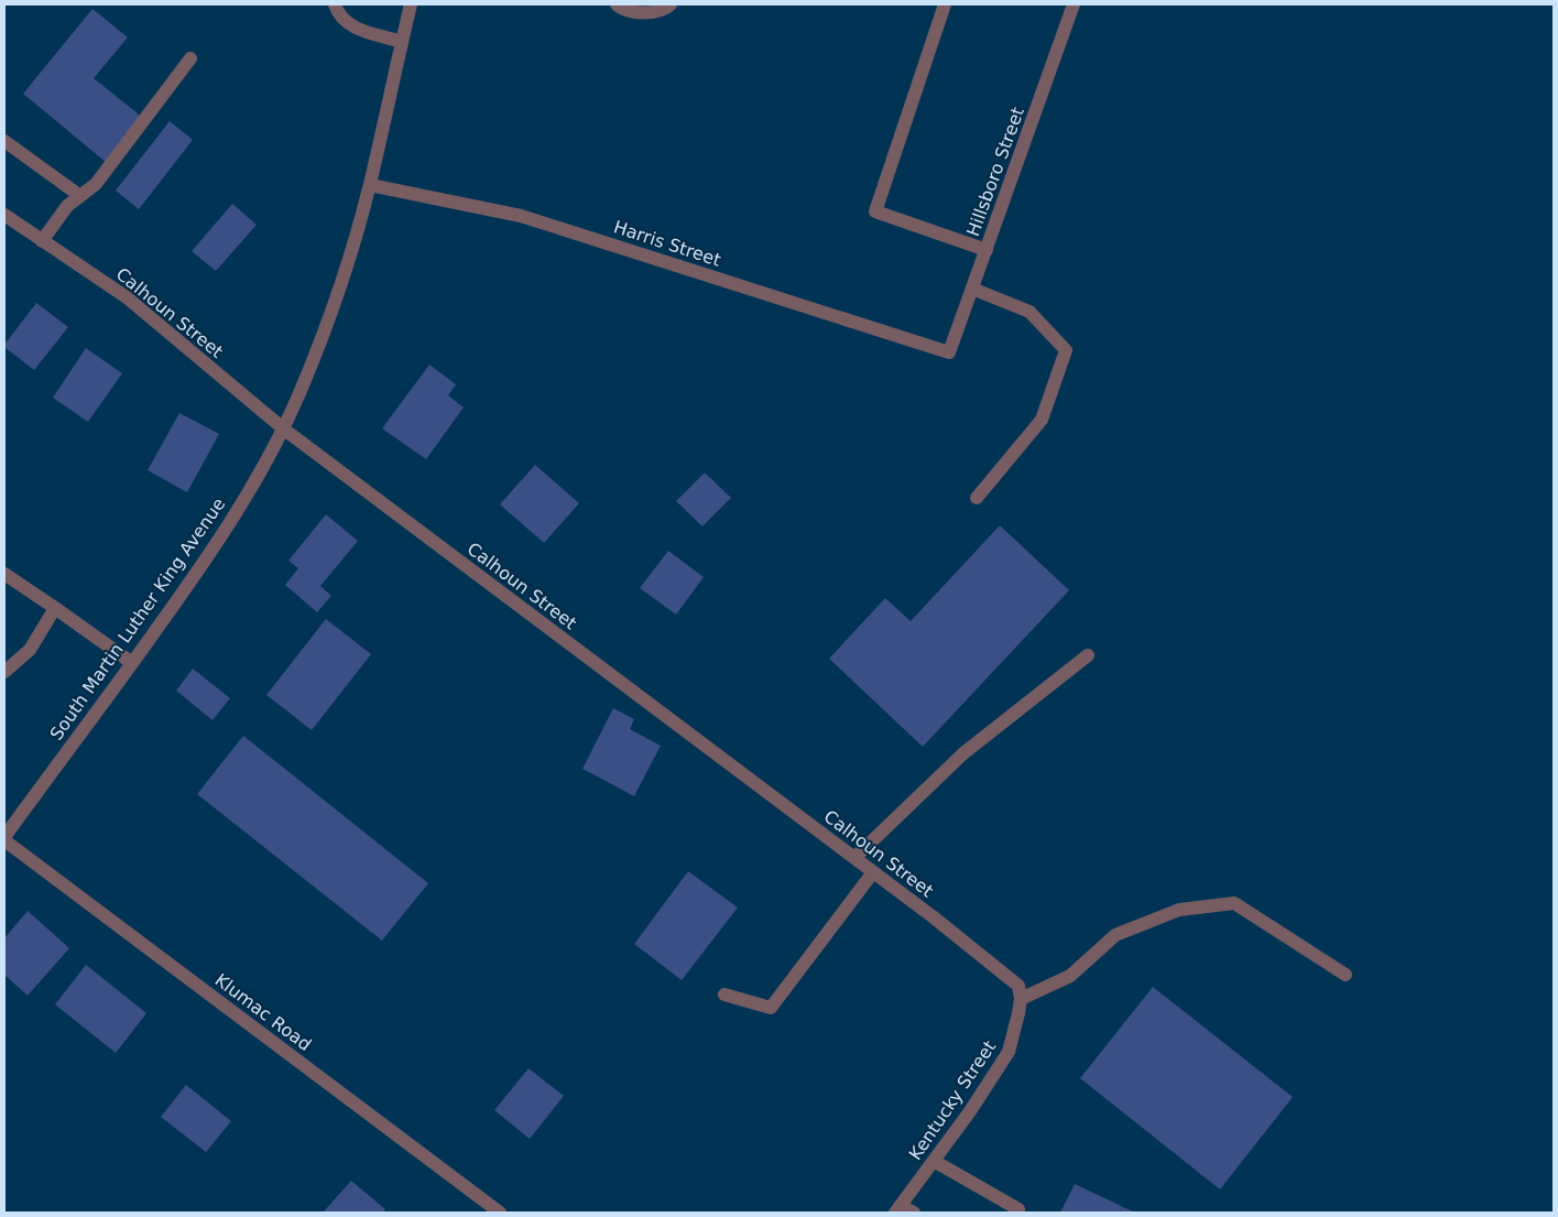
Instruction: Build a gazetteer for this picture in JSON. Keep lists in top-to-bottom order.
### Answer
{
  "streets": {
    "street": [
      "Hillsboro Street",
      "Harris Street",
      "Calhoun Street",
      "South Martin Luther King Avenue",
      "Klumac Road",
      "Kentucky Street"
    ]
  },
  "crossings": [
    ["Hillsboro Street", "Harris Street"],
    ["Harris Street", "South Martin Luther King Avenue"],
    ["Calhoun Street", "South Martin Luther King Avenue"],
    ["Calhoun Street", "Kentucky Street"]
  ]
}
